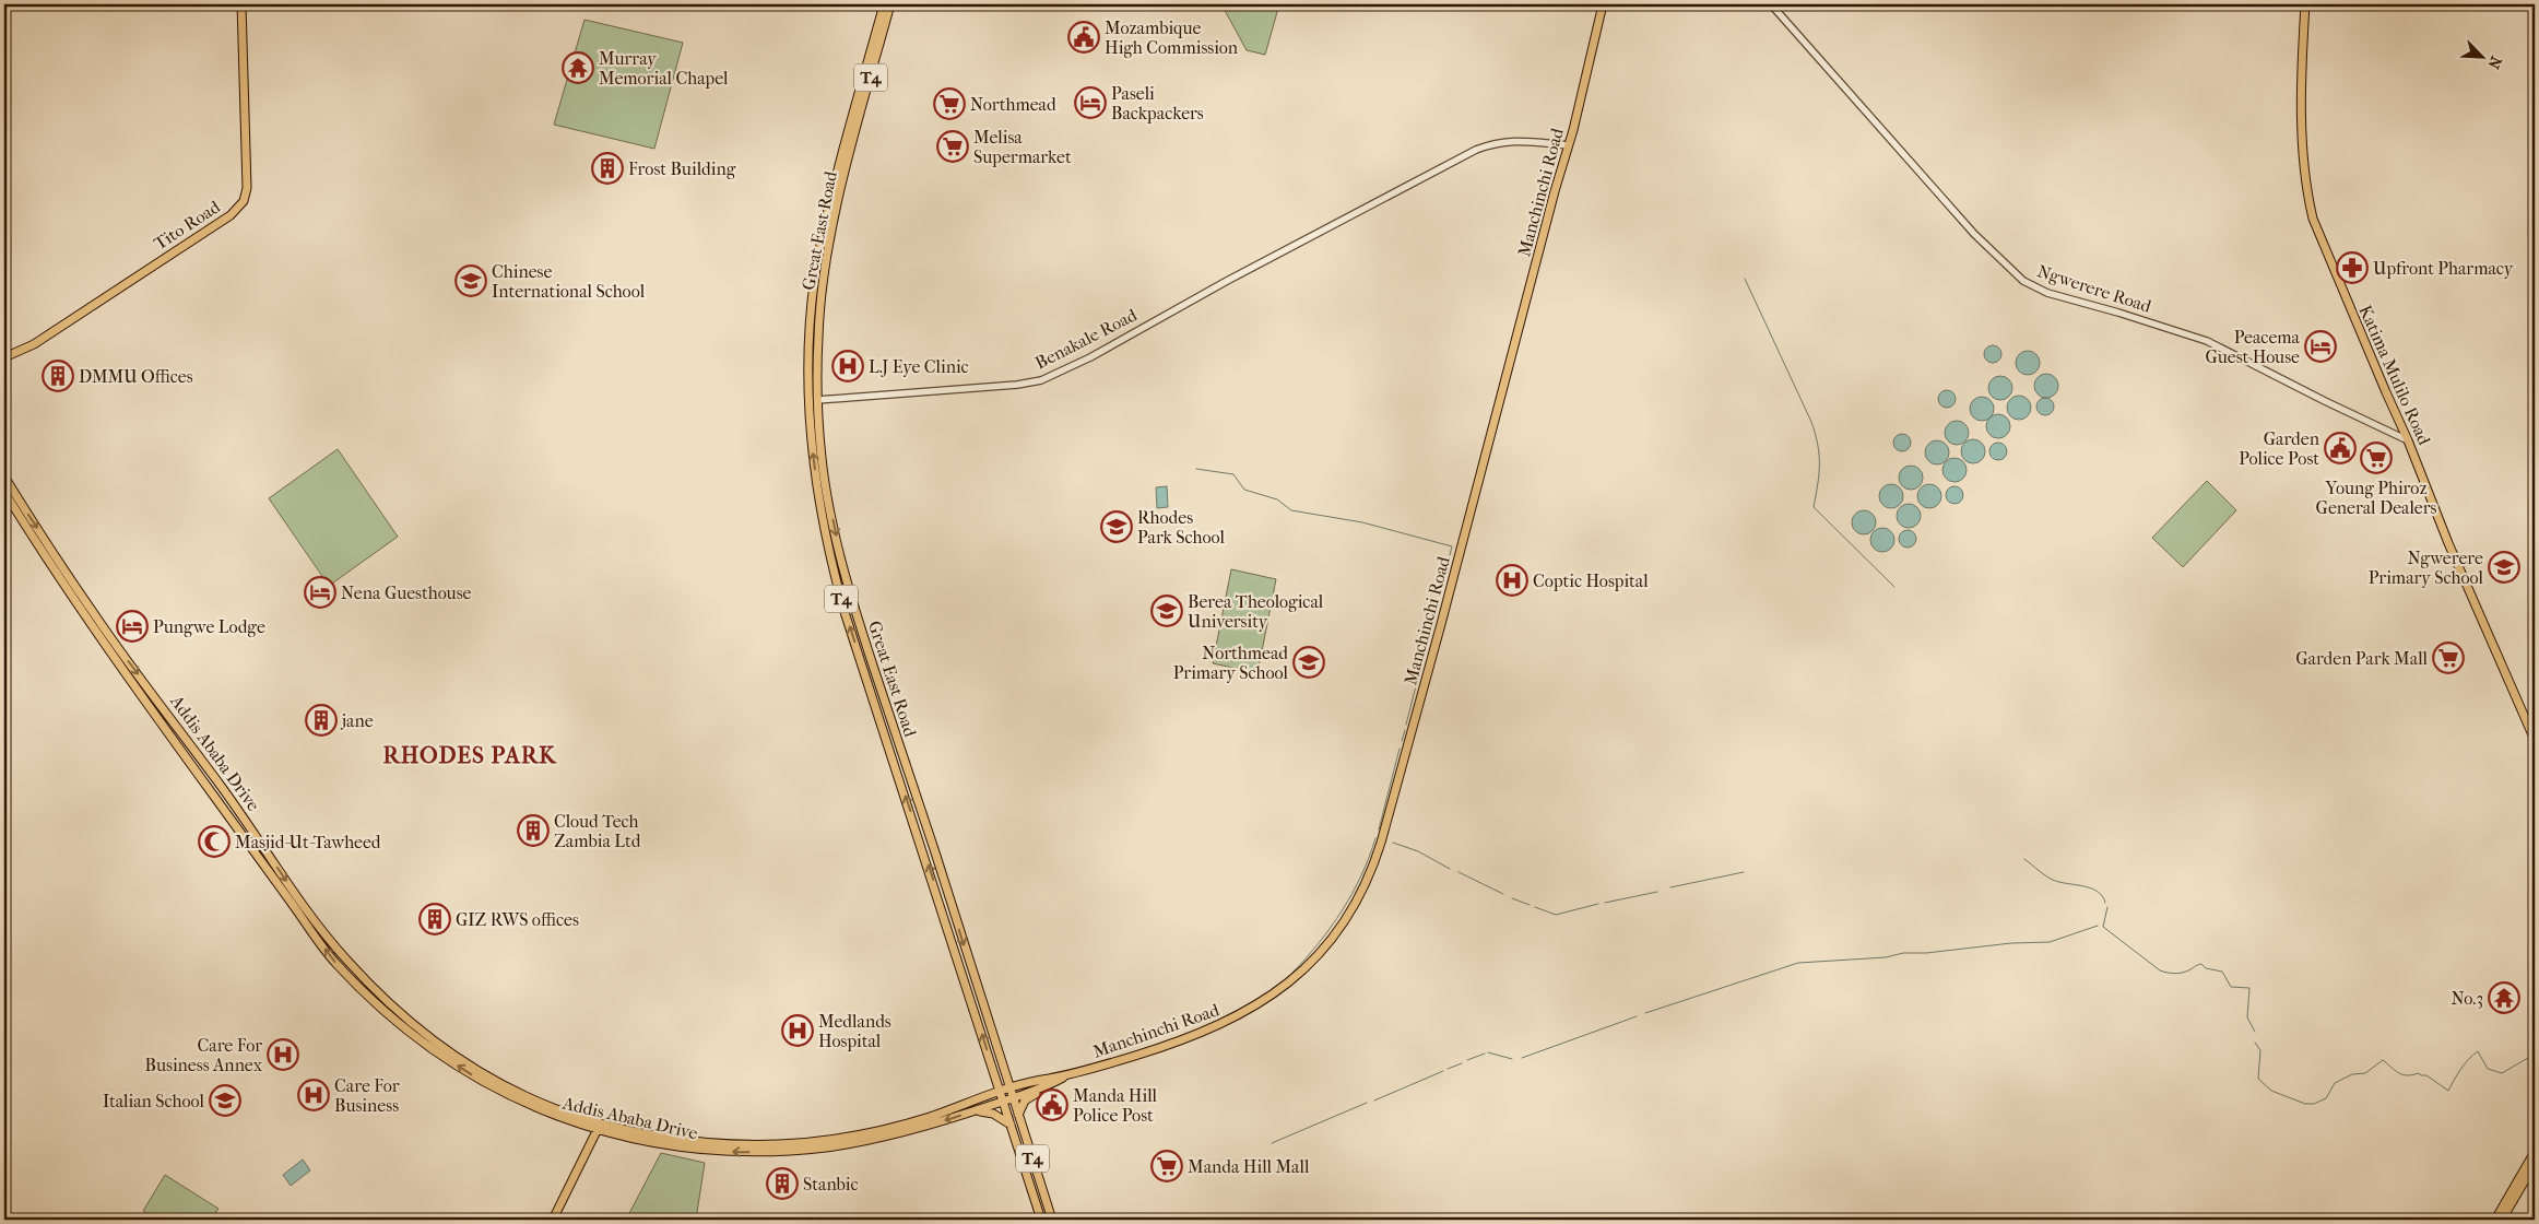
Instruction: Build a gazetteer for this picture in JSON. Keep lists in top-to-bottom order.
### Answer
{
  "streets": {
    "main road": [
      "T4",
      "Manchinchi Road",
      "Tito Road",
      "Great East Road",
      "Katima Mulilo Road",
      "Addis Ababa Drive"
    ],
    "street": ["Ngwerere Road", "Benakale Road"]
  },
  "crossings": [
    ["Manchinchi Road", "Great East Road"],
    ["Manchinchi Road", "Benakale Road"],
    ["Manchinchi Road", "Addis Ababa Drive"],
    ["Great East Road", "Benakale Road"],
    ["Great East Road", "Addis Ababa Drive"],
    ["Ngwerere Road", "Katima Mulilo Road"]
  ],
  "districts": ["RHODES PARK"],
  "places": {
    "public building": ["Mozambique High Commission", "Garden Police Post", "Manda Hill Police Post"],
    "temple": ["Murray Memorial Chapel", "No.3"],
    "hotel": [
      "Paseli Backpackers",
      "Peacema Guest House",
      "Nena Guesthouse",
      "Pungwe Lodge"
    ],
    "supermarket": [
      "Northmead",
      "Melisa Supermarket",
      "Young Phiroz General Dealers",
      "Garden Park Mall",
      "Manda Hill Mall"
    ],
    "building": [
      "Frost Building",
      "DMMU Offices",
      "jane",
      "Cloud Tech Zambia Ltd",
      "GIZ RWS offices",
      "Stanbic"
    ],
    "pharmacy": ["Upfront Pharmacy"],
    "school or university": [
      "Chinese International School",
      "Rhodes Park School",
      "Ngwerere Primary School",
      "Berea Theological University",
      "Northmead Primary School",
      "Italian School"
    ],
    "hospital": [
      "L.J Eye Clinic",
      "Coptic Hospital",
      "Medlands Hospital",
      "Care For Business Annex",
      "Care For Business"
    ],
    "mosque": ["Masjid-Ut-Tawheed"]
  },
  "north": "bottom right"
}
